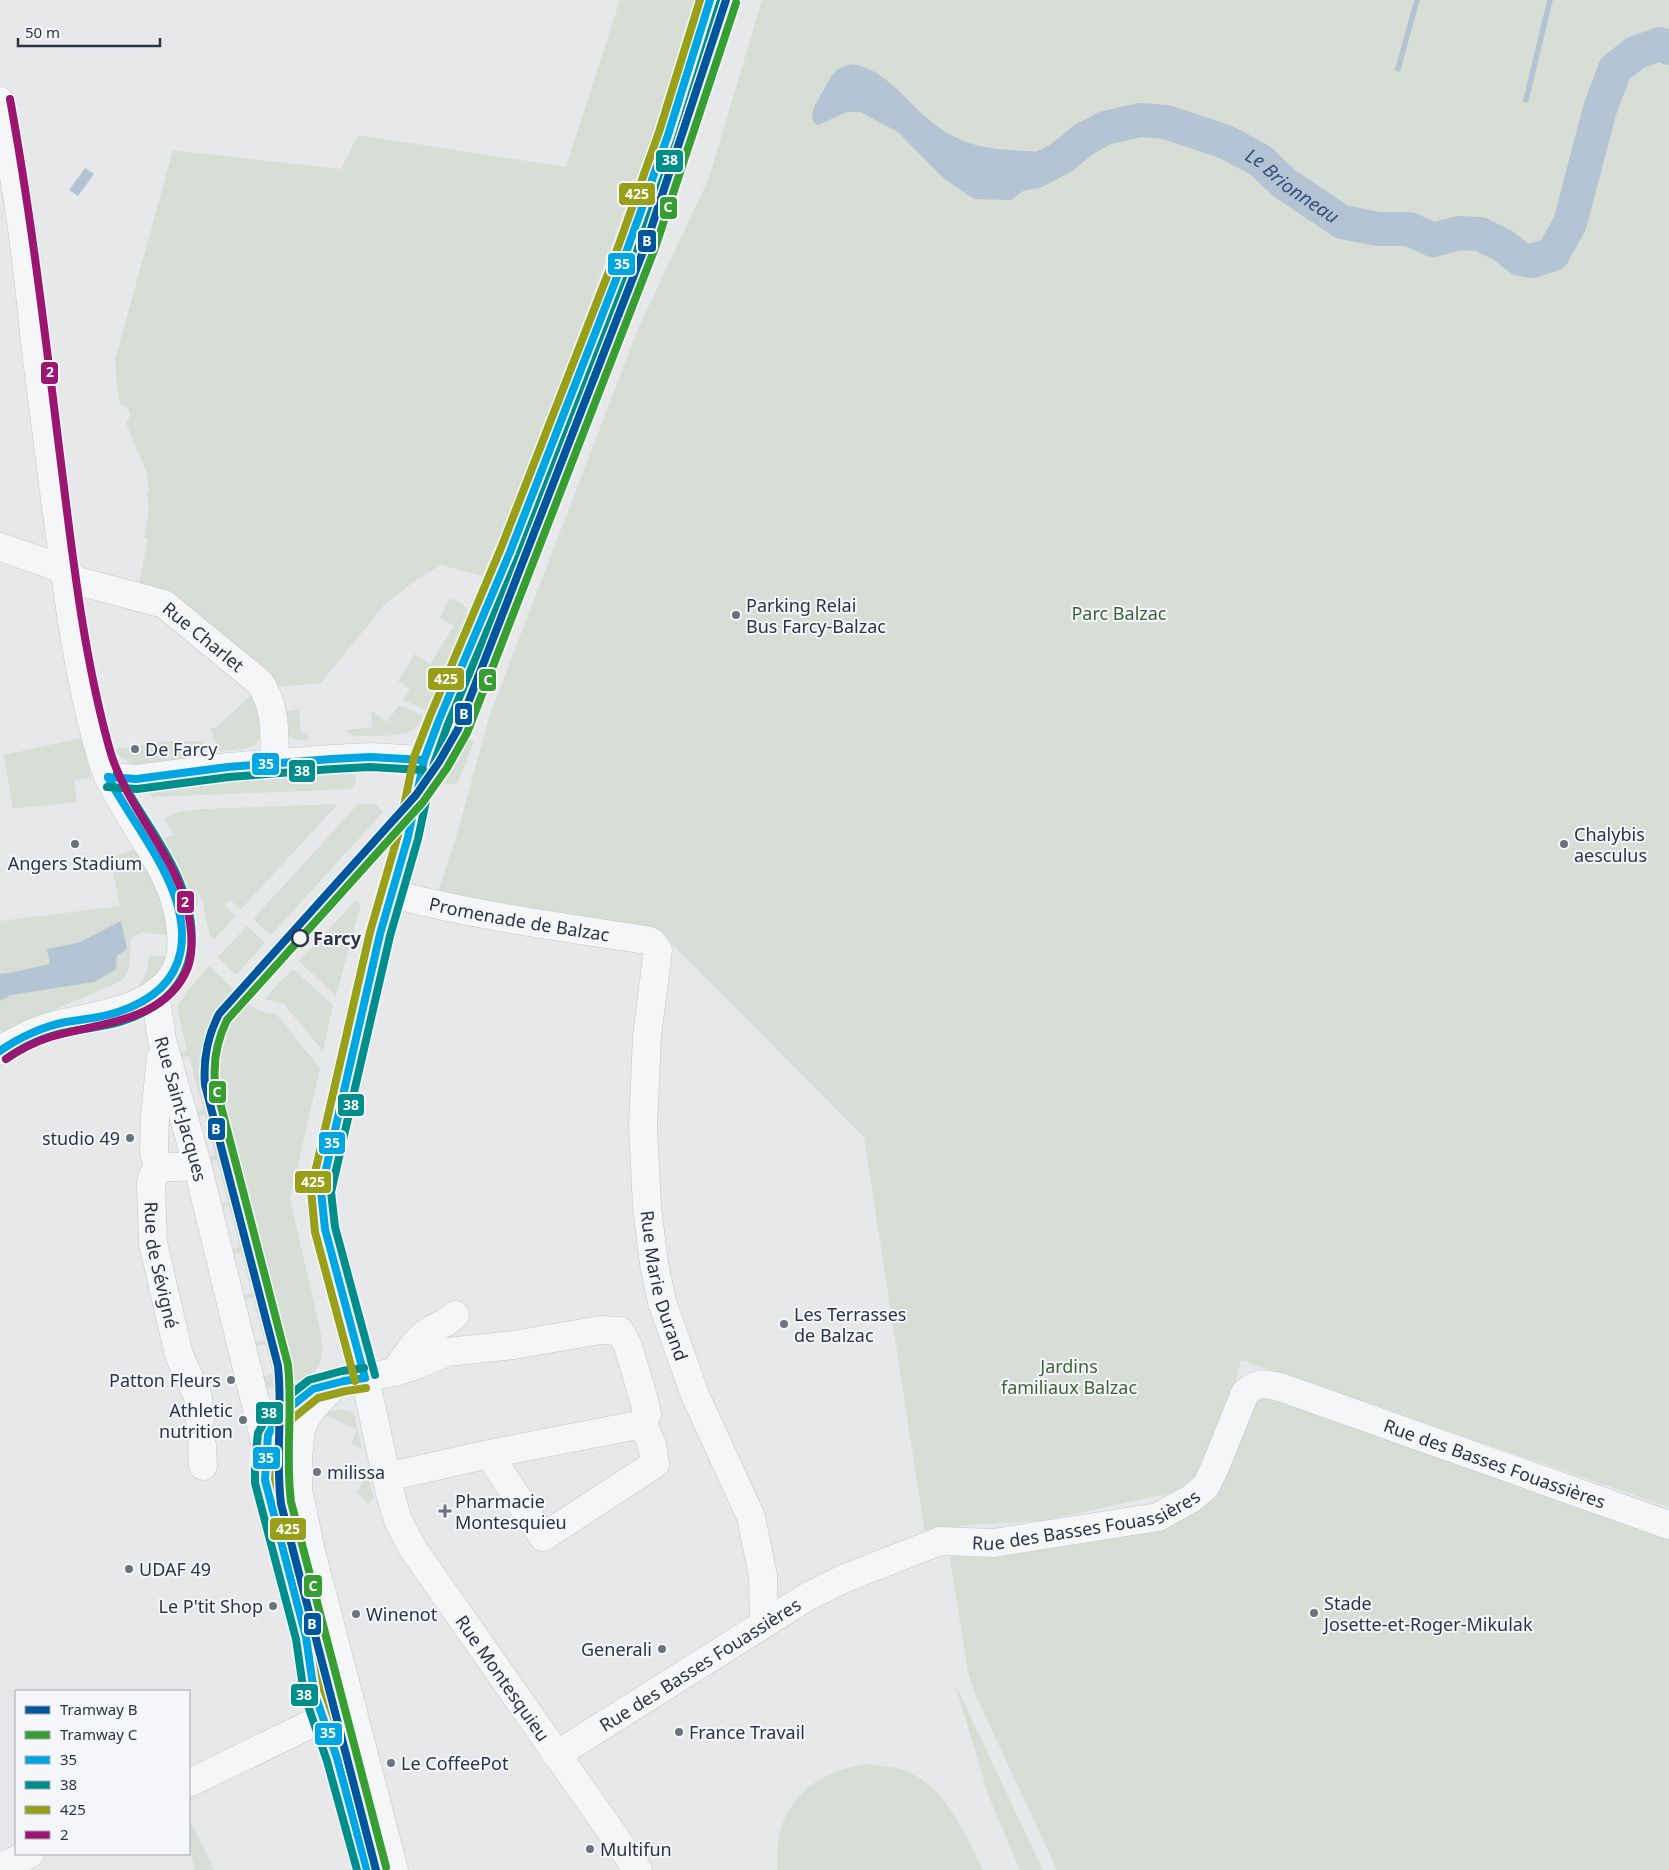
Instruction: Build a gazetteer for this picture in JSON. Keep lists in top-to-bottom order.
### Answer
{
  "streets": {
    "street": [
      "Rue Charlet",
      "Promenade de Balzac",
      "Rue Saint-Jacques",
      "Rue de Sévigné",
      "Rue Marie Durand",
      "Rue des Basses Fouassières",
      "Rue Montesquieu"
    ]
  },
  "crossings": [
    ["Promenade de Balzac", "Rue Marie Durand"],
    ["Promenade de Balzac", "Rue Montesquieu"],
    ["Rue Marie Durand", "Rue des Basses Fouassières"],
    ["Rue des Basses Fouassières", "Rue Montesquieu"]
  ],
  "water": ["Le Brionneau"],
  "parks": ["Parc Balzac", "Jardins familiaux Balzac"],
  "places": {
    "other": [
      "Parking Relai Bus Farcy-Balzac",
      "De Farcy",
      "Angers Stadium",
      "Chalybis aesculus",
      "Farcy",
      "studio 49",
      "Les Terrasses de Balzac",
      "Patton Fleurs",
      "Athletic nutrition",
      "milissa",
      "UDAF 49",
      "Le P'tit Shop",
      "Stade Josette-et-Roger-Mikulak",
      "Winenot",
      "Generali",
      "France Travail",
      "Le CoffeePot",
      "Multifun"
    ],
    "health": ["Pharmacie Montesquieu"]
  },
  "lines": [
    "tram line B",
    "transit line 35",
    "transit line 425",
    "tram line C",
    "transit line 38",
    "transit line 2"
  ],
  "legend": [
    "Tramway B",
    "Tramway C",
    "35",
    "38",
    "425",
    "2"
  ],
  "scale_bar": "50 m"
}
